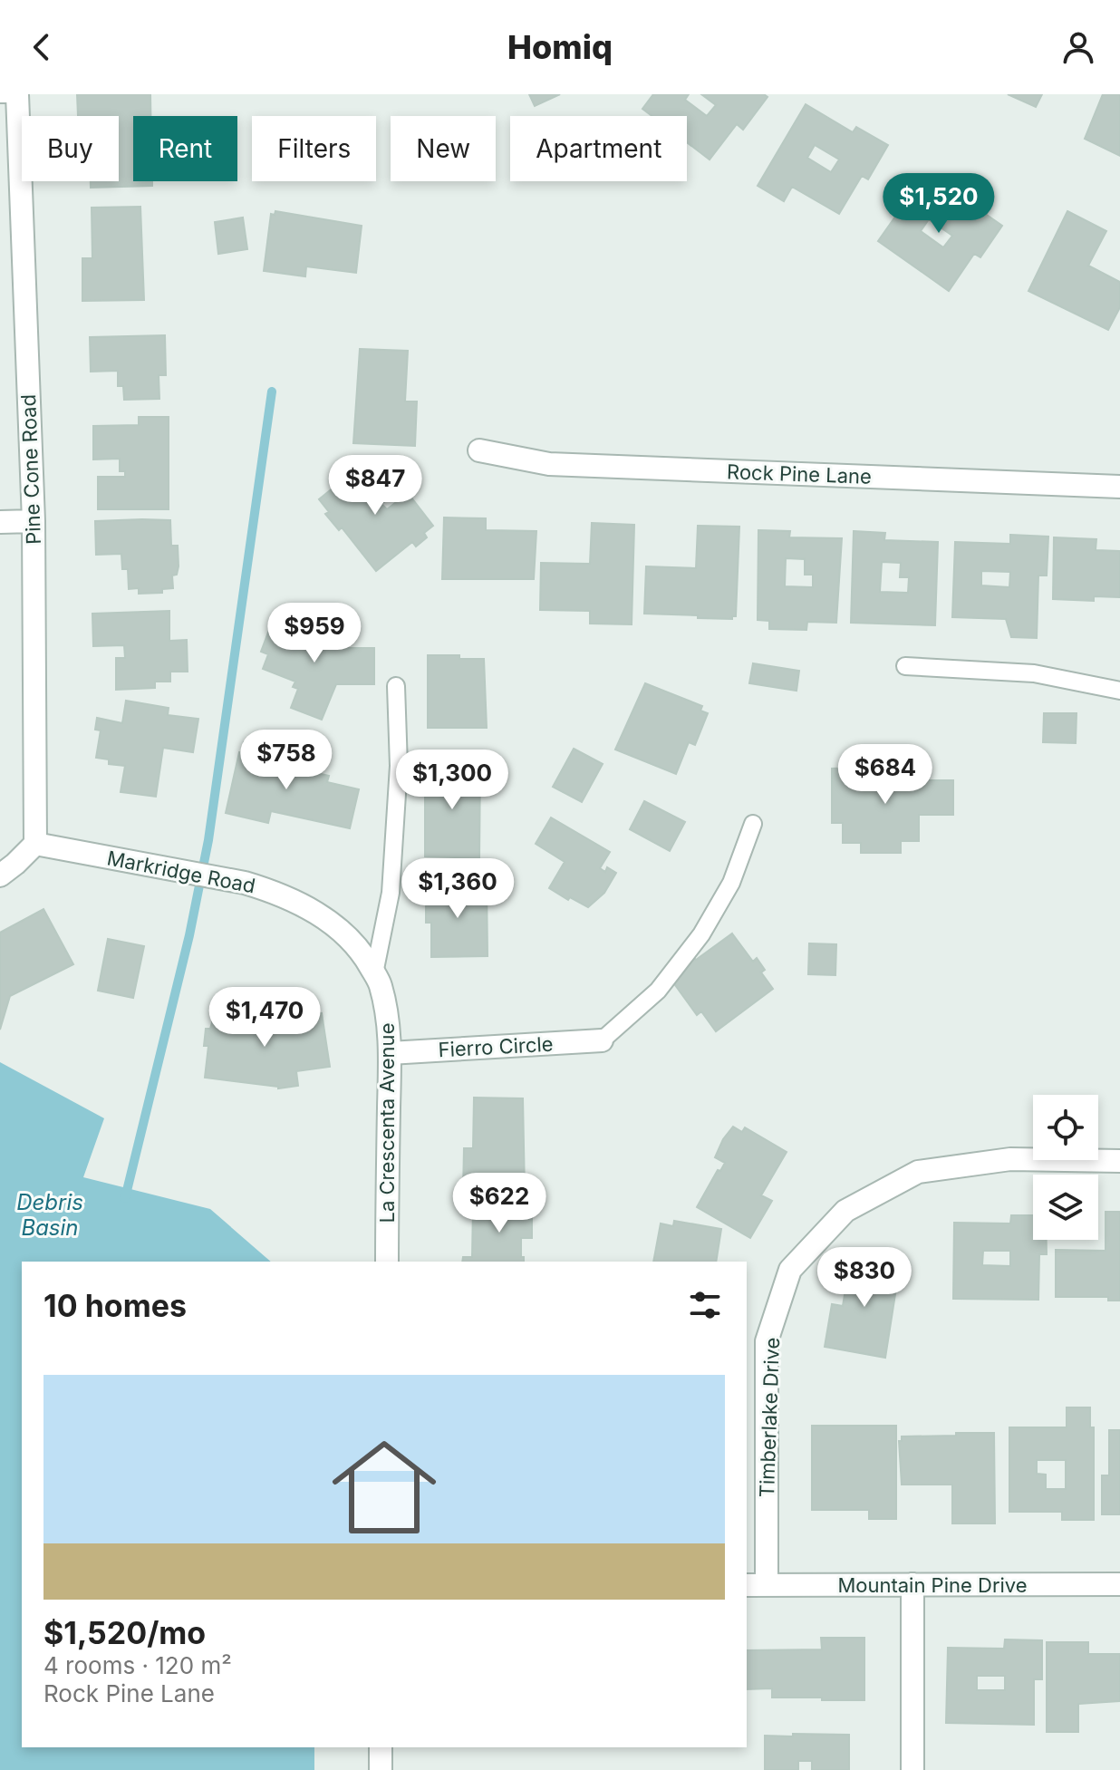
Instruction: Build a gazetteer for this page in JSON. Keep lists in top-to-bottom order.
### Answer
{
  "streets": {
    "street": [
      "Pine Cone Road",
      "Rock Pine Lane",
      "Markridge Road",
      "Fierro Circle",
      "La Crescenta Avenue",
      "Timberlake Drive",
      "Mountain Pine Drive"
    ]
  },
  "crossings": [
    ["Pine Cone Road", "Markridge Road"],
    ["Markridge Road", "La Crescenta Avenue"],
    ["Fierro Circle", "La Crescenta Avenue"],
    ["Timberlake Drive", "Mountain Pine Drive"]
  ],
  "water": ["Debris Basin"],
  "page": {
    "header": "Homiq",
    "chip": [
      "Buy",
      "Rent",
      "Filters",
      "New",
      "Apartment"
    ],
    "price": [
      "$1,520",
      "$847",
      "$959",
      "$758",
      "$684",
      "$1,300",
      "$1,360",
      "$1,470",
      "$622",
      "$830"
    ],
    "heading": "10 homes",
    "list": [
      {
        "name": "$1,520/mo",
        "note": "4 rooms · 120 m² · Rock Pine Lane"
      }
    ]
  }
}
